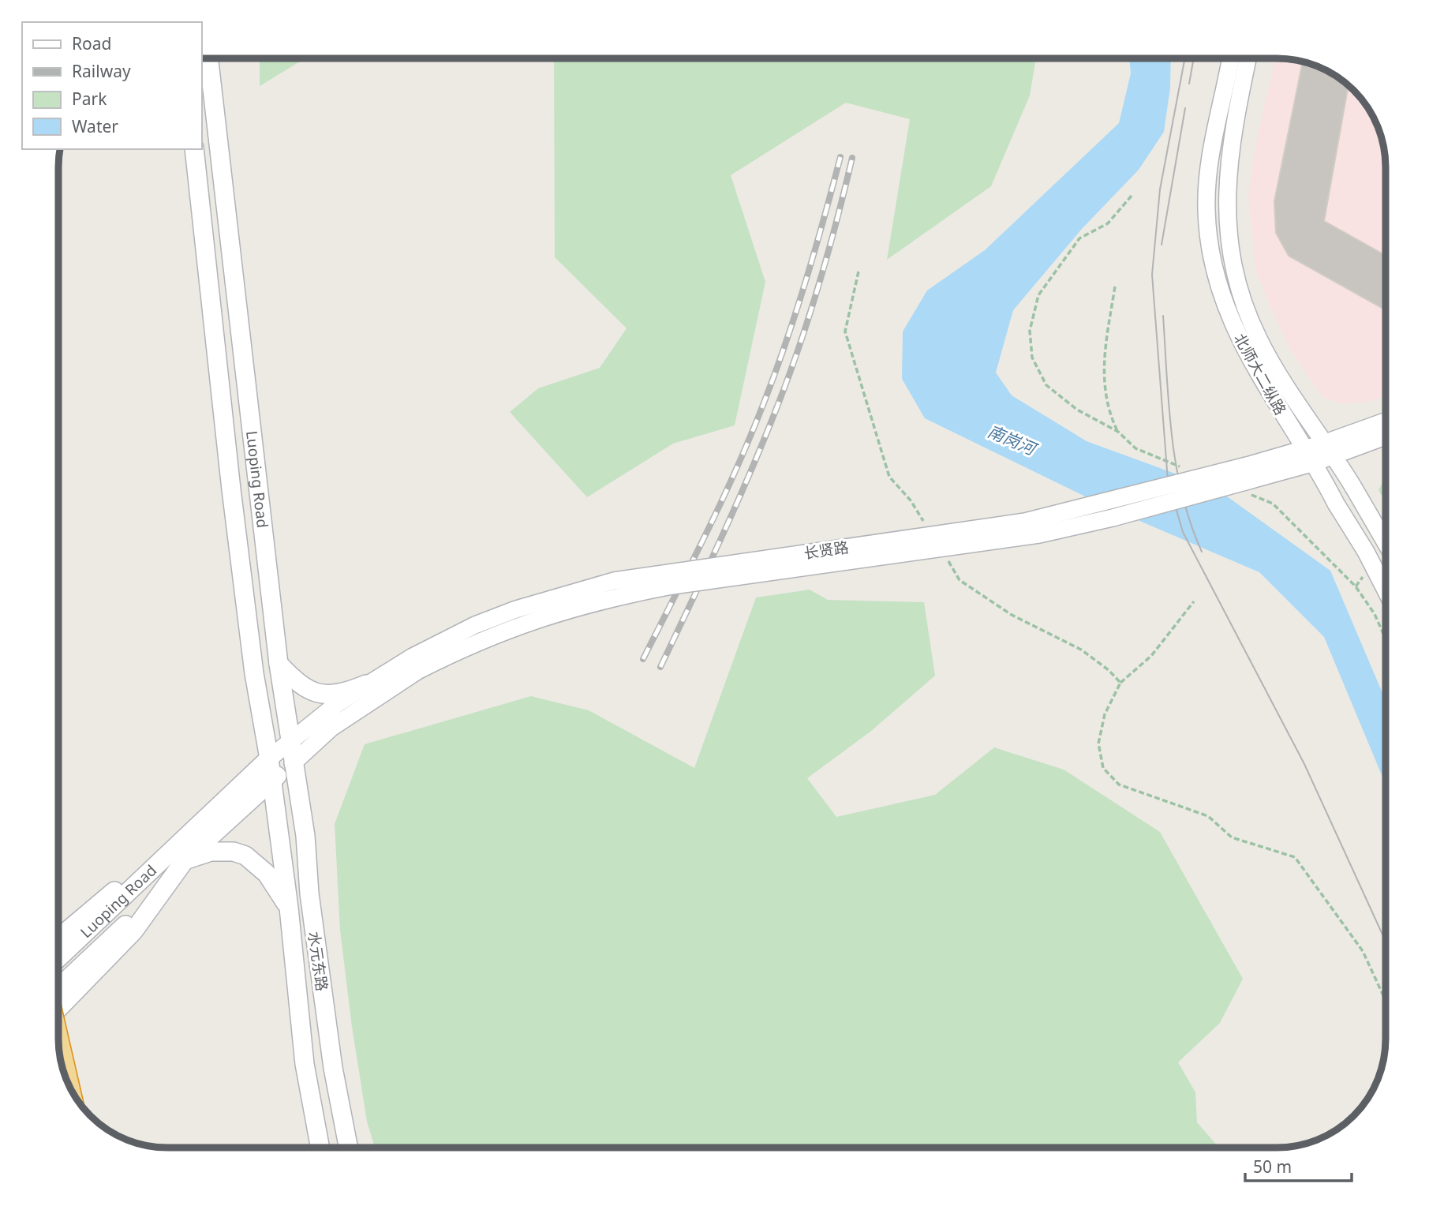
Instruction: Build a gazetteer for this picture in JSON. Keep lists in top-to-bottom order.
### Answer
{
  "streets": {
    "main road": ["Luoping Road", "水元东路"],
    "street": ["北师大二纵路", "长贤路"]
  },
  "crossings": [
    ["Luoping Road", "水元东路"]
  ],
  "water": ["南岗河"],
  "legend": [
    "Road",
    "Railway",
    "Park",
    "Water"
  ],
  "scale_bar": "50 m"
}
